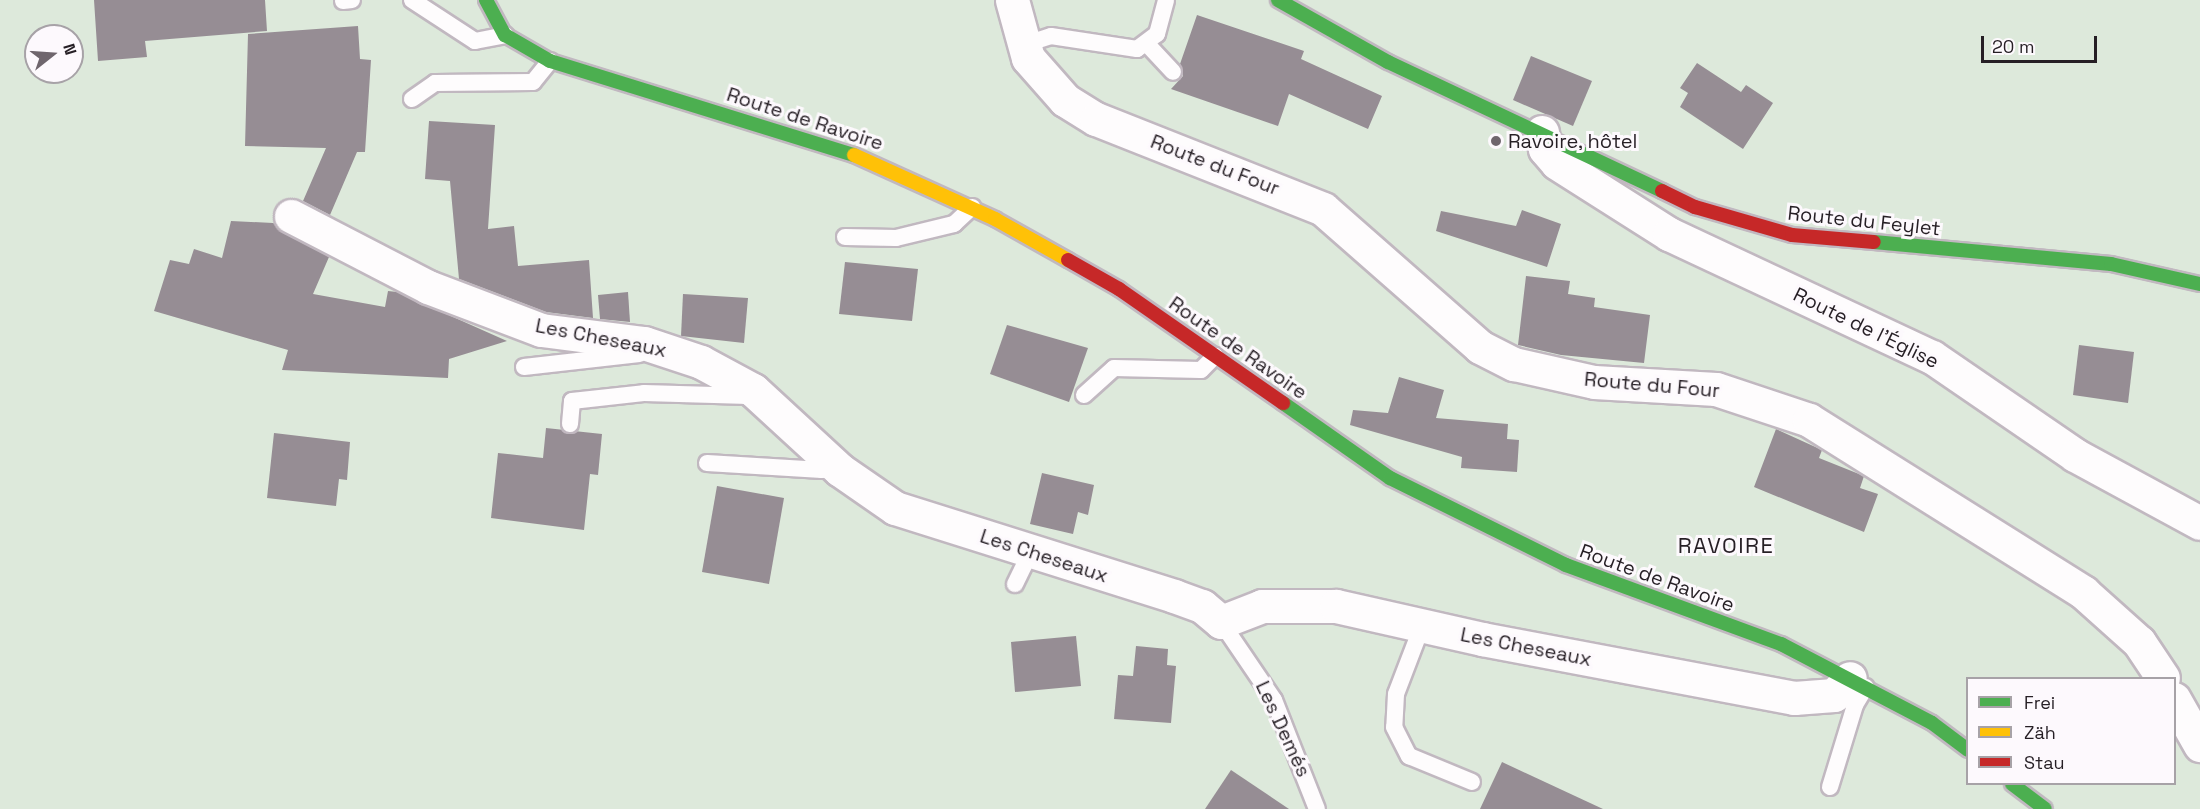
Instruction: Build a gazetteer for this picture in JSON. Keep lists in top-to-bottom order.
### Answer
{
  "streets": {
    "street": [
      "Route de Ravoire",
      "Route du Four",
      "Route du Feylet",
      "Route de l'Église",
      "Les Cheseaux"
    ],
    "lane": ["Les Demés"]
  },
  "crossings": [
    ["Route de Ravoire", "Les Cheseaux"],
    ["Route du Feylet", "Route de l'Église"],
    ["Les Cheseaux", "Les Demés"]
  ],
  "districts": ["RAVOIRE"],
  "places": ["Ravoire, hôtel"],
  "legend": ["Frei", "Zäh", "Stau"],
  "scale_bar": "20 m",
  "north": "right"
}
